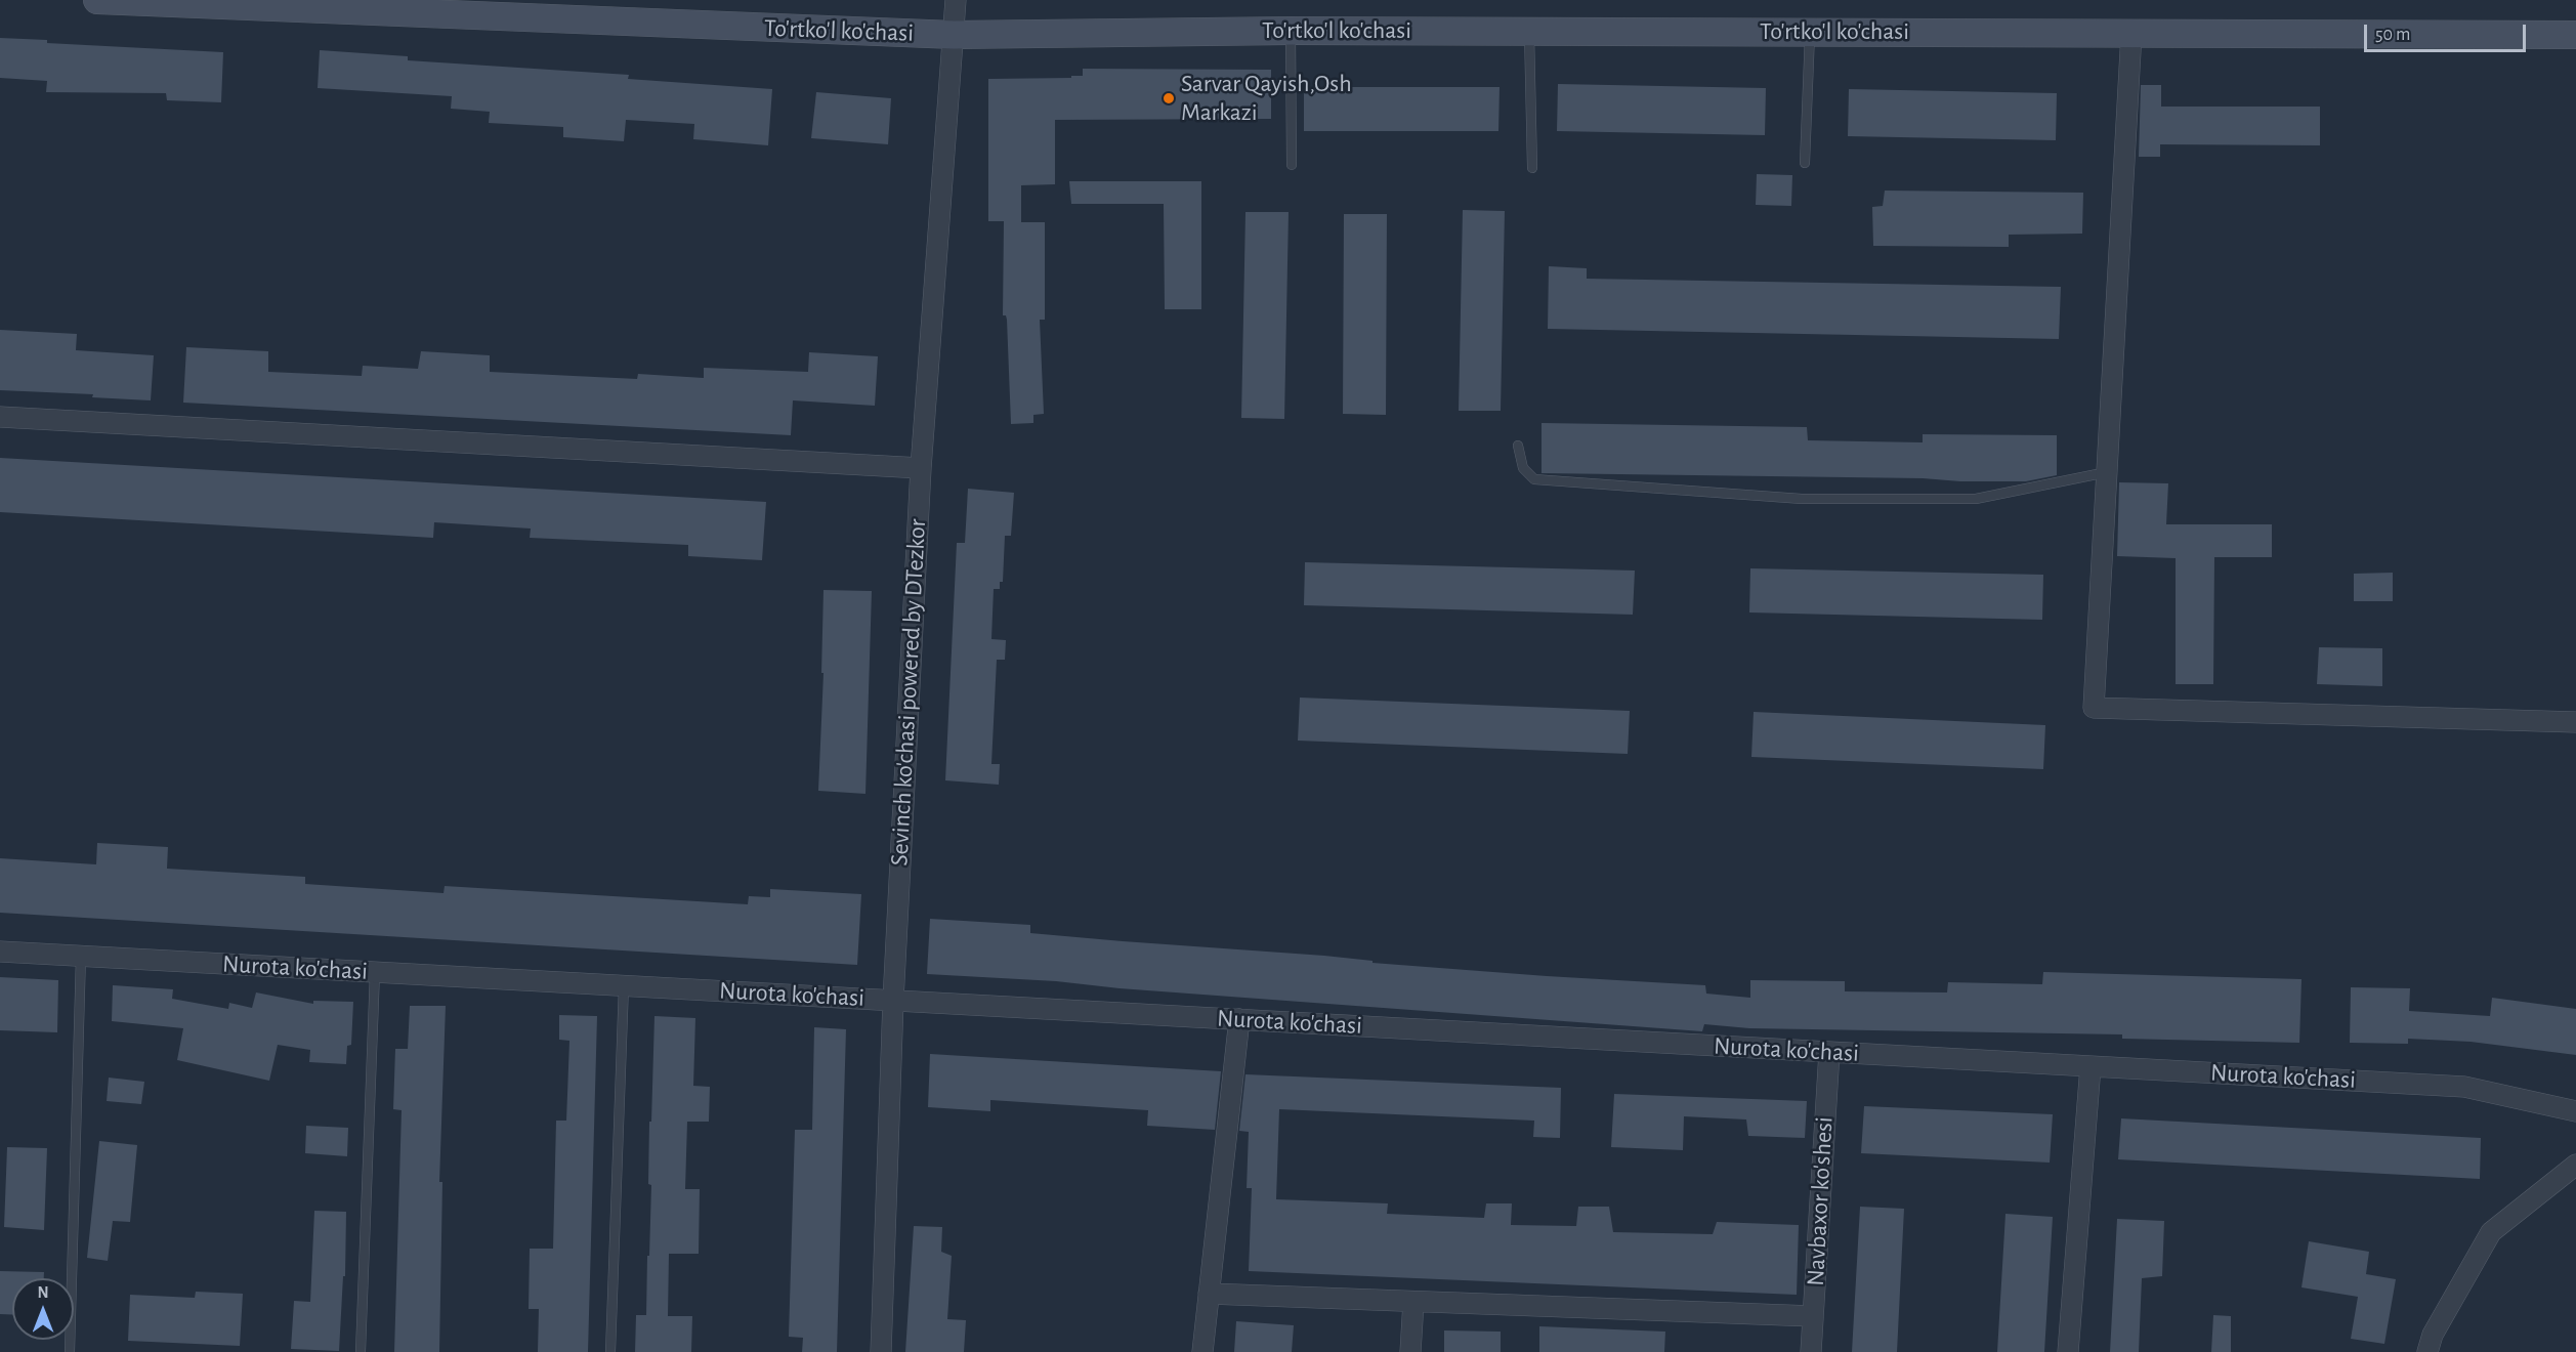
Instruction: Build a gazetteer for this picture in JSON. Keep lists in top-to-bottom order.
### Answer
{
  "streets": {
    "street": [
      "To'rtko'l ko'chasi",
      "Sevinch ko'chasi powered by DTezkor",
      "Nurota ko'chasi",
      "Navbaxor ko'shesi"
    ]
  },
  "crossings": [
    ["To'rtko'l ko'chasi", "Sevinch ko'chasi powered by DTezkor"],
    ["Sevinch ko'chasi powered by DTezkor", "Nurota ko'chasi"],
    ["Nurota ko'chasi", "Navbaxor ko'shesi"]
  ],
  "places": ["Sarvar Qayish,Osh Markazi"],
  "scale_bar": "50 m",
  "north": "top"
}
